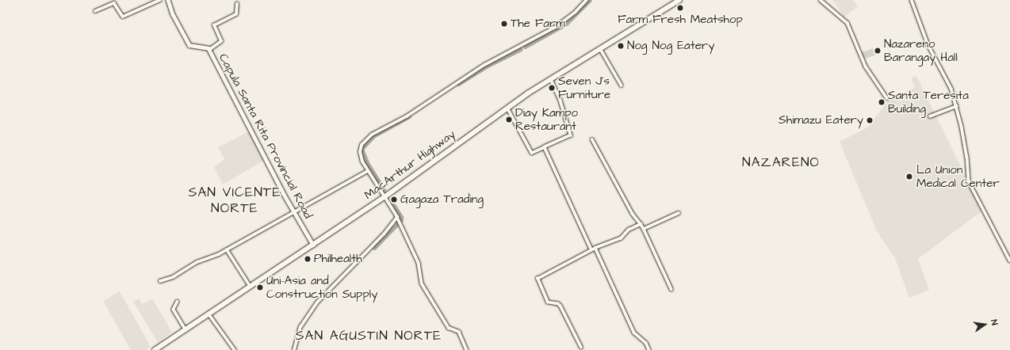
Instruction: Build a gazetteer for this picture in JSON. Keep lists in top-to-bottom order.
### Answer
{
  "streets": {
    "highway": ["MacArthur Highway"],
    "street": ["Capula Santa Rita Provincial Road"]
  },
  "crossings": [
    ["Capula Santa Rita Provincial Road", "MacArthur Highway"]
  ],
  "districts": ["NAZARENO", "SAN VICENTE NORTE", "SAN AGUSTIN NORTE"],
  "places": [
    "Farm Fresh Meatshop",
    "The Farm",
    "Nog Nog Eatery",
    "Nazareno Barangay Hall",
    "Seven J's Furniture",
    "Santa Teresita Building",
    "Diay Kampo Restaurant",
    "Shimazu Eatery",
    "La Union Medical Center",
    "Gagaza Trading",
    "Philhealth",
    "Uni-Asia and Construction Supply"
  ],
  "north": "right"
}
